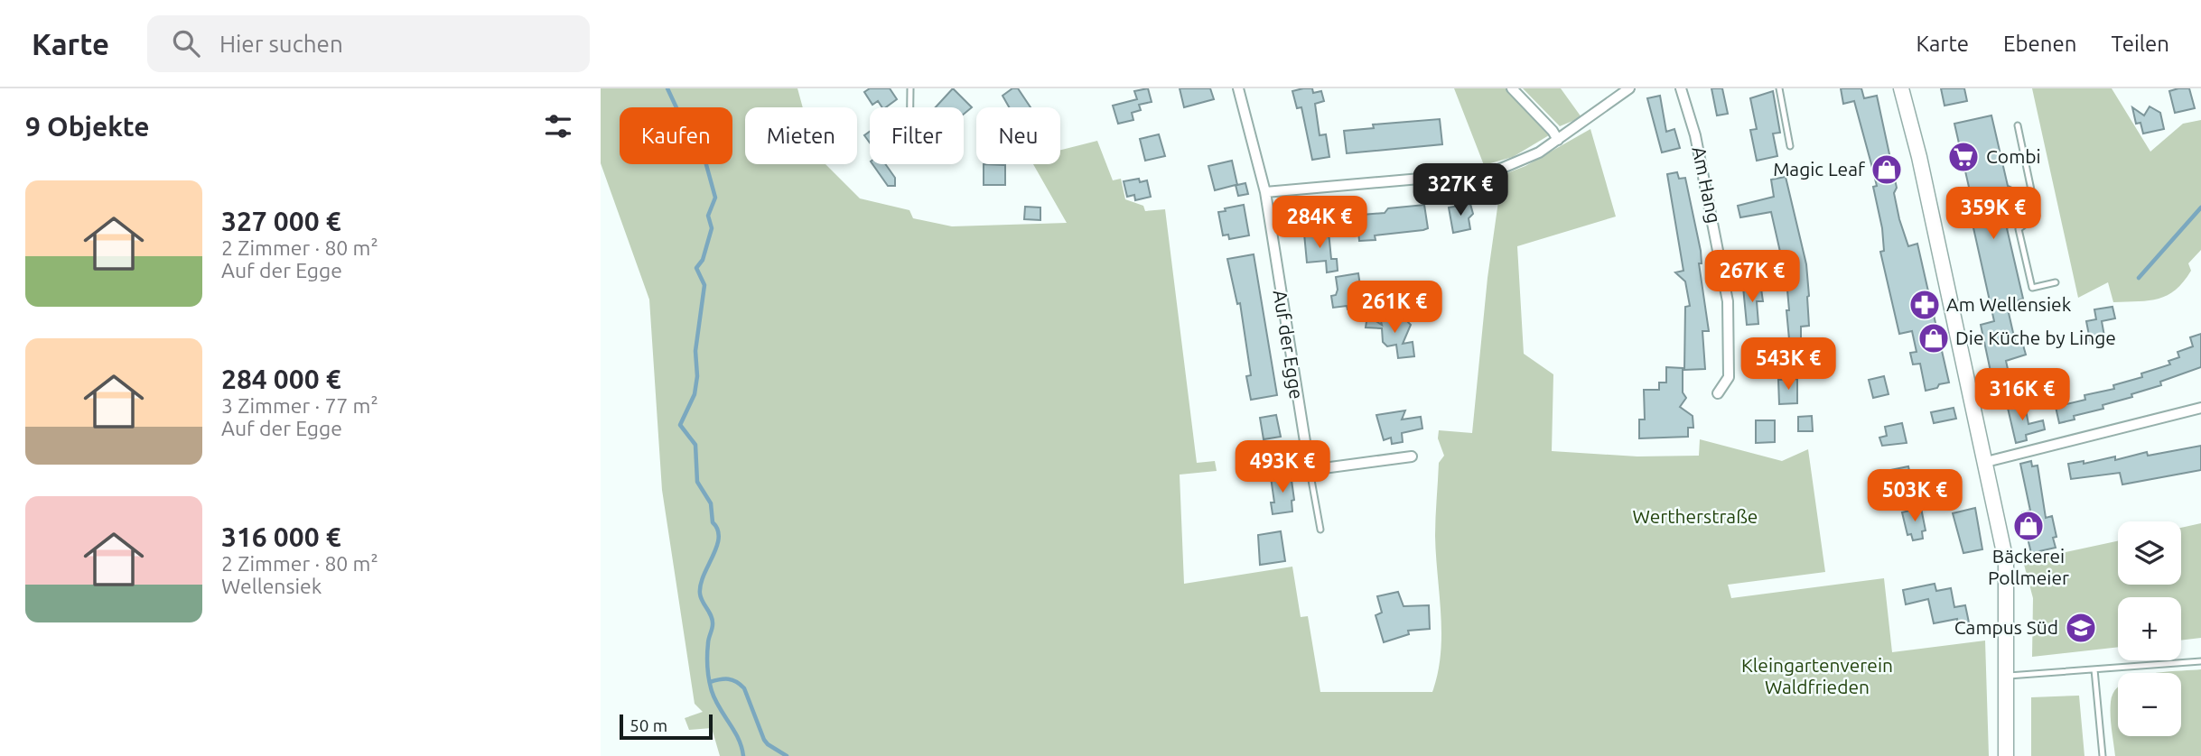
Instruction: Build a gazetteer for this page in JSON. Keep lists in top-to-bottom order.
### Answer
{
  "streets": {
    "street": ["Am Hang", "Auf der Egge"]
  },
  "parks": ["Wertherstraße", "Kleingartenverein Waldfrieden"],
  "places": {
    "supermarket": ["Combi"],
    "shop": ["Magic Leaf", "Die Küche by Linge", "Bäckerei Pollmeier"],
    "pharmacy": ["Am Wellensiek"],
    "school or university": ["Campus Süd"]
  },
  "scale_bar": "50 m",
  "page": {
    "header": "Karte",
    "search": "Hier suchen",
    "nav": ["Karte", "Ebenen", "Teilen"],
    "heading": "9 Objekte",
    "chip": [
      "Kaufen",
      "Mieten",
      "Filter",
      "Neu"
    ],
    "price": [
      "327K €",
      "359K €",
      "284K €",
      "267K €",
      "261K €",
      "543K €",
      "316K €",
      "493K €",
      "503K €"
    ],
    "list": [
      {
        "name": "327 000 €",
        "note": "2 Zimmer · 80 m² · Auf der Egge"
      },
      {
        "name": "284 000 €",
        "note": "3 Zimmer · 77 m² · Auf der Egge"
      },
      {
        "name": "316 000 €",
        "note": "2 Zimmer · 80 m² · Wellensiek"
      }
    ],
    "map_buttons": ["+", "−"],
    "scale": "50 m"
  }
}
